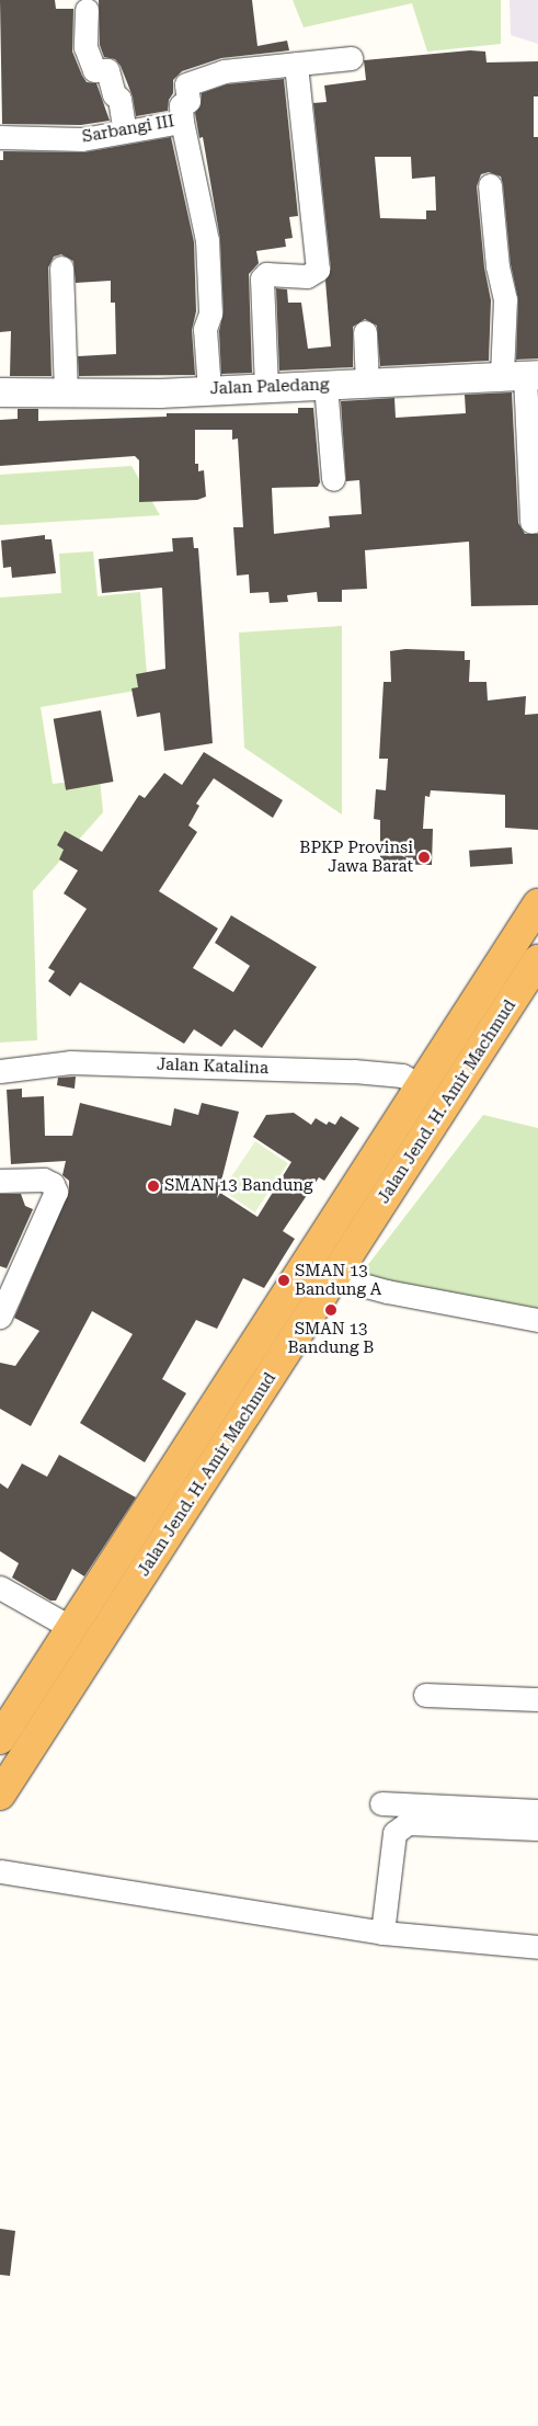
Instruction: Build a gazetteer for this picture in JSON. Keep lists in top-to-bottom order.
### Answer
{
  "streets": {
    "highway": ["Jalan Jend. H. Amir Machmud"],
    "street": ["Sarbangi III", "Jalan Paledang", "Jalan Katalina"]
  },
  "crossings": [
    ["Jalan Katalina", "Jalan Jend. H. Amir Machmud"]
  ],
  "places": [
    "BPKP Provinsi Jawa Barat",
    "SMAN 13 Bandung",
    "SMAN 13 Bandung A",
    "SMAN 13 Bandung B"
  ]
}
